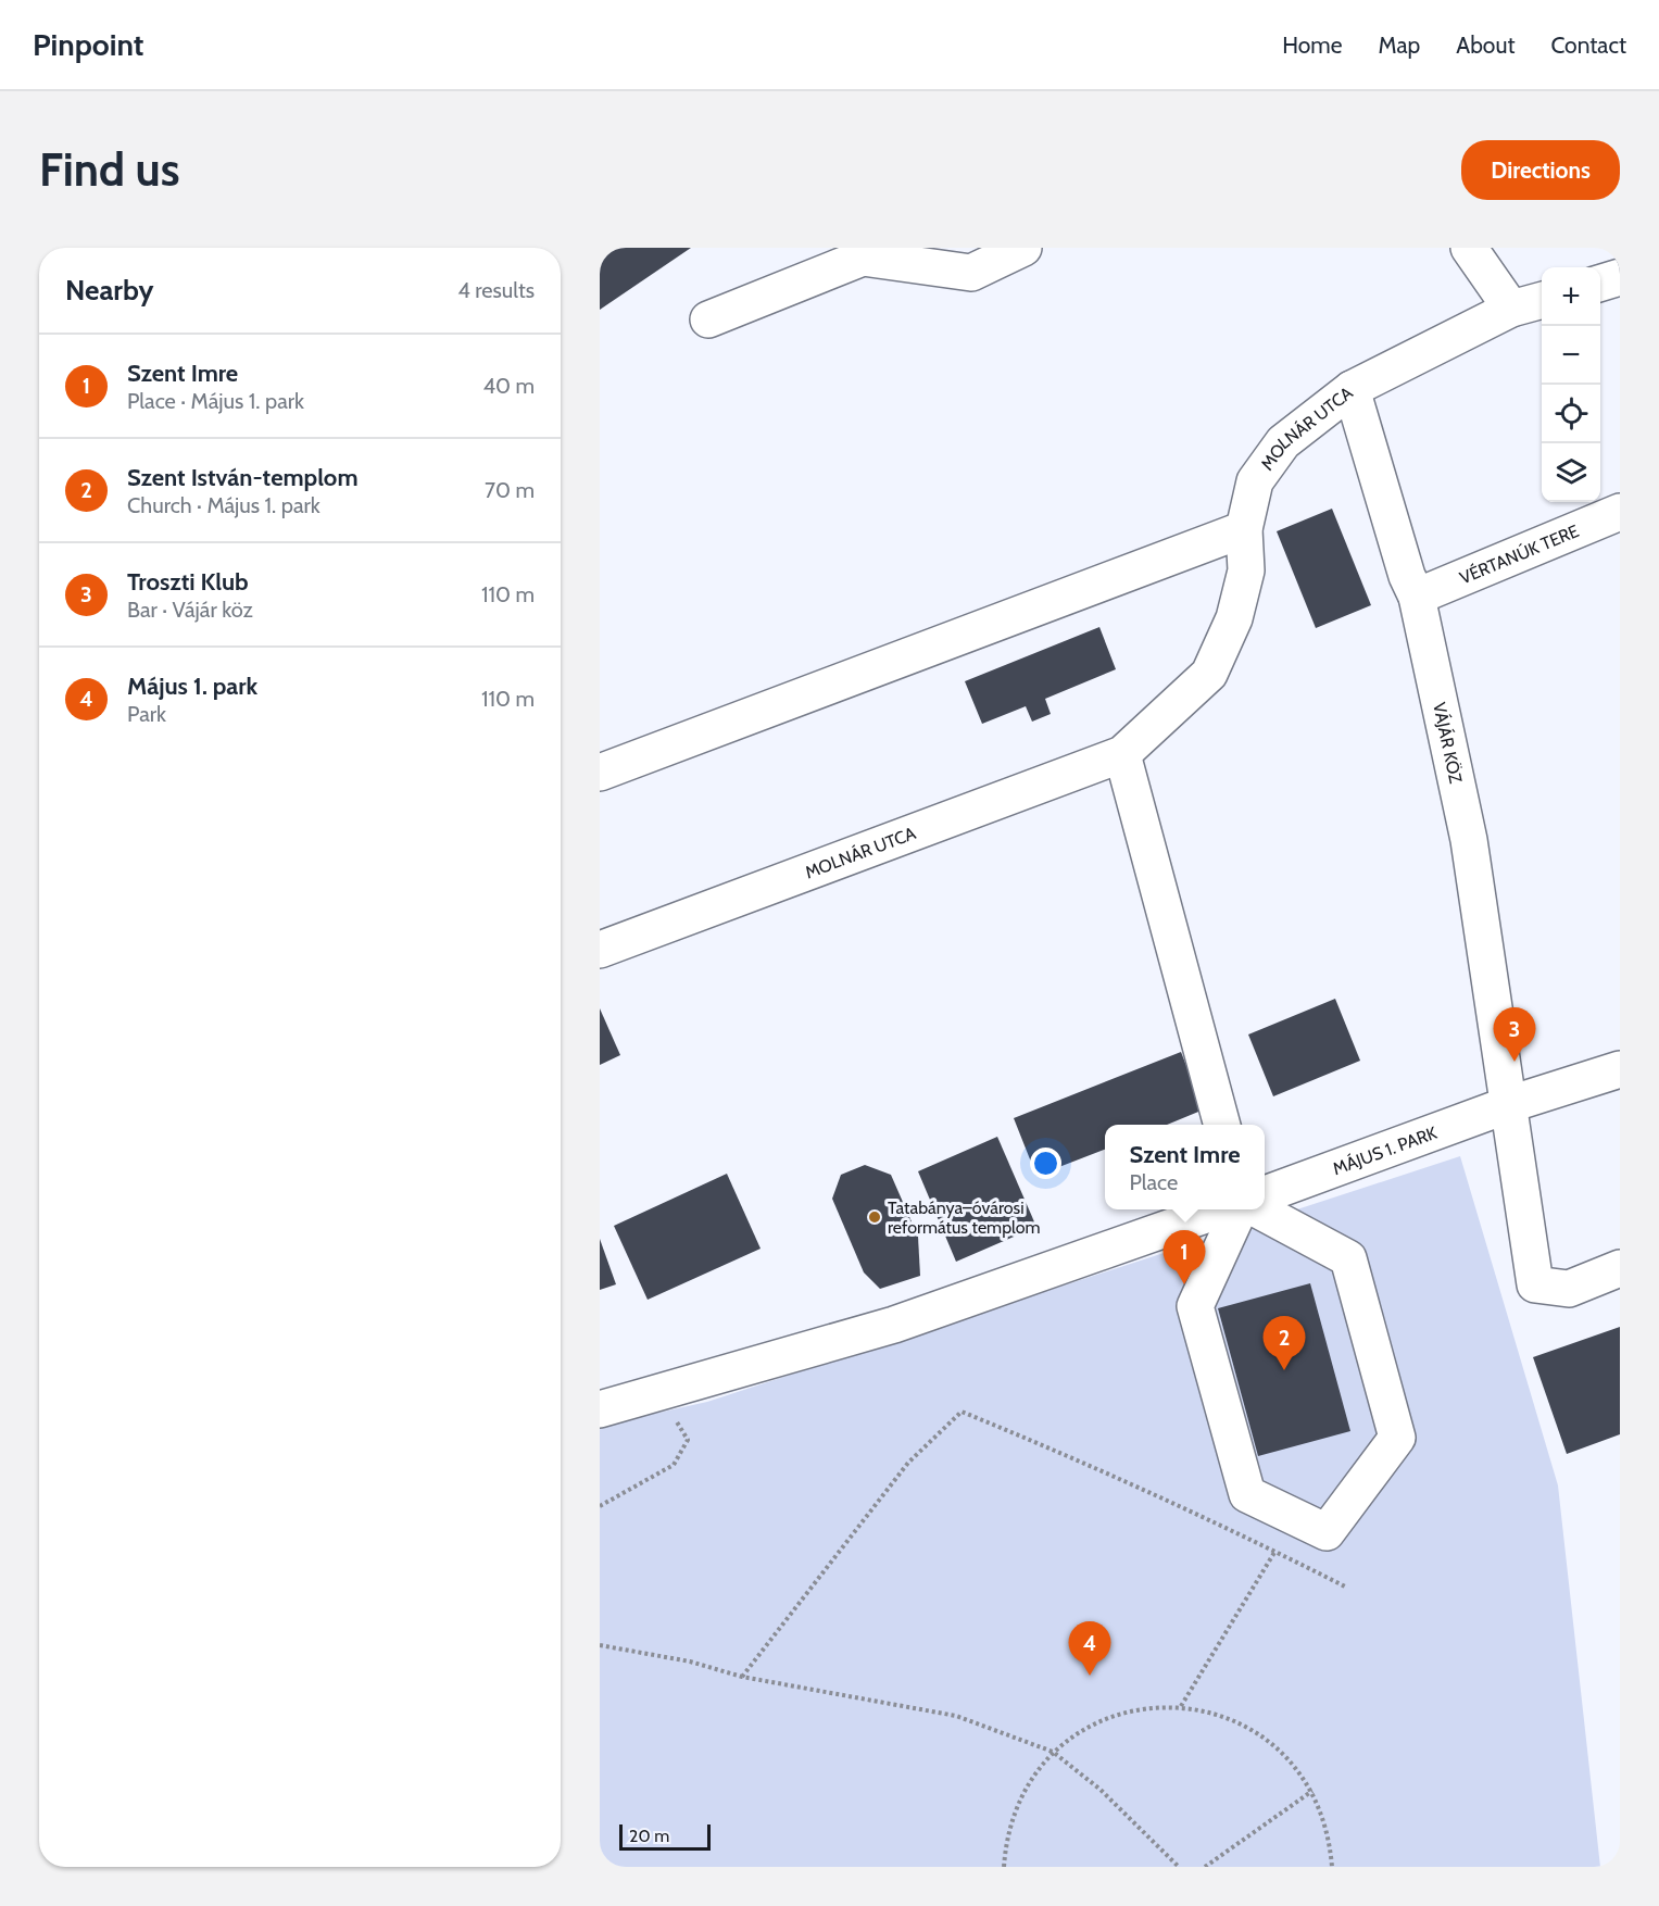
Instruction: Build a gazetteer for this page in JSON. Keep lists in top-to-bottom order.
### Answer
{
  "streets": {
    "street": [
      "MOLNÁR UTCA",
      "VÉRTANÚK TERE",
      "VÁJÁR KÖZ",
      "MÁJUS 1. PARK"
    ]
  },
  "crossings": [
    ["MOLNÁR UTCA", "VÁJÁR KÖZ"],
    ["VÉRTANÚK TERE", "VÁJÁR KÖZ"],
    ["VÁJÁR KÖZ", "MÁJUS 1. PARK"]
  ],
  "places": ["Tatabánya–óvárosi református templom"],
  "scale_bar": "20 m",
  "page": {
    "header": "Pinpoint",
    "nav": [
      "Home",
      "Map",
      "About",
      "Contact"
    ],
    "buttons": "Directions",
    "title": "Find us",
    "heading": ["Nearby", "4 results"],
    "map_buttons": ["+", "−"],
    "list": [
      {
        "mark": "1",
        "name": "Szent Imre",
        "note": "Place · Május 1. park",
        "value": "40 m"
      },
      {
        "mark": "2",
        "name": "Szent István-templom",
        "note": "Church · Május 1. park",
        "value": "70 m"
      },
      {
        "mark": "3",
        "name": "Troszti Klub",
        "note": "Bar · Vájár köz",
        "value": "110 m"
      },
      {
        "mark": "4",
        "name": "Május 1. park",
        "note": "Park",
        "value": "110 m"
      }
    ],
    "pins": [
      "3",
      "1",
      "2",
      "4"
    ],
    "popup": ["Szent Imre", "Place"],
    "scale": "20 m"
  }
}
